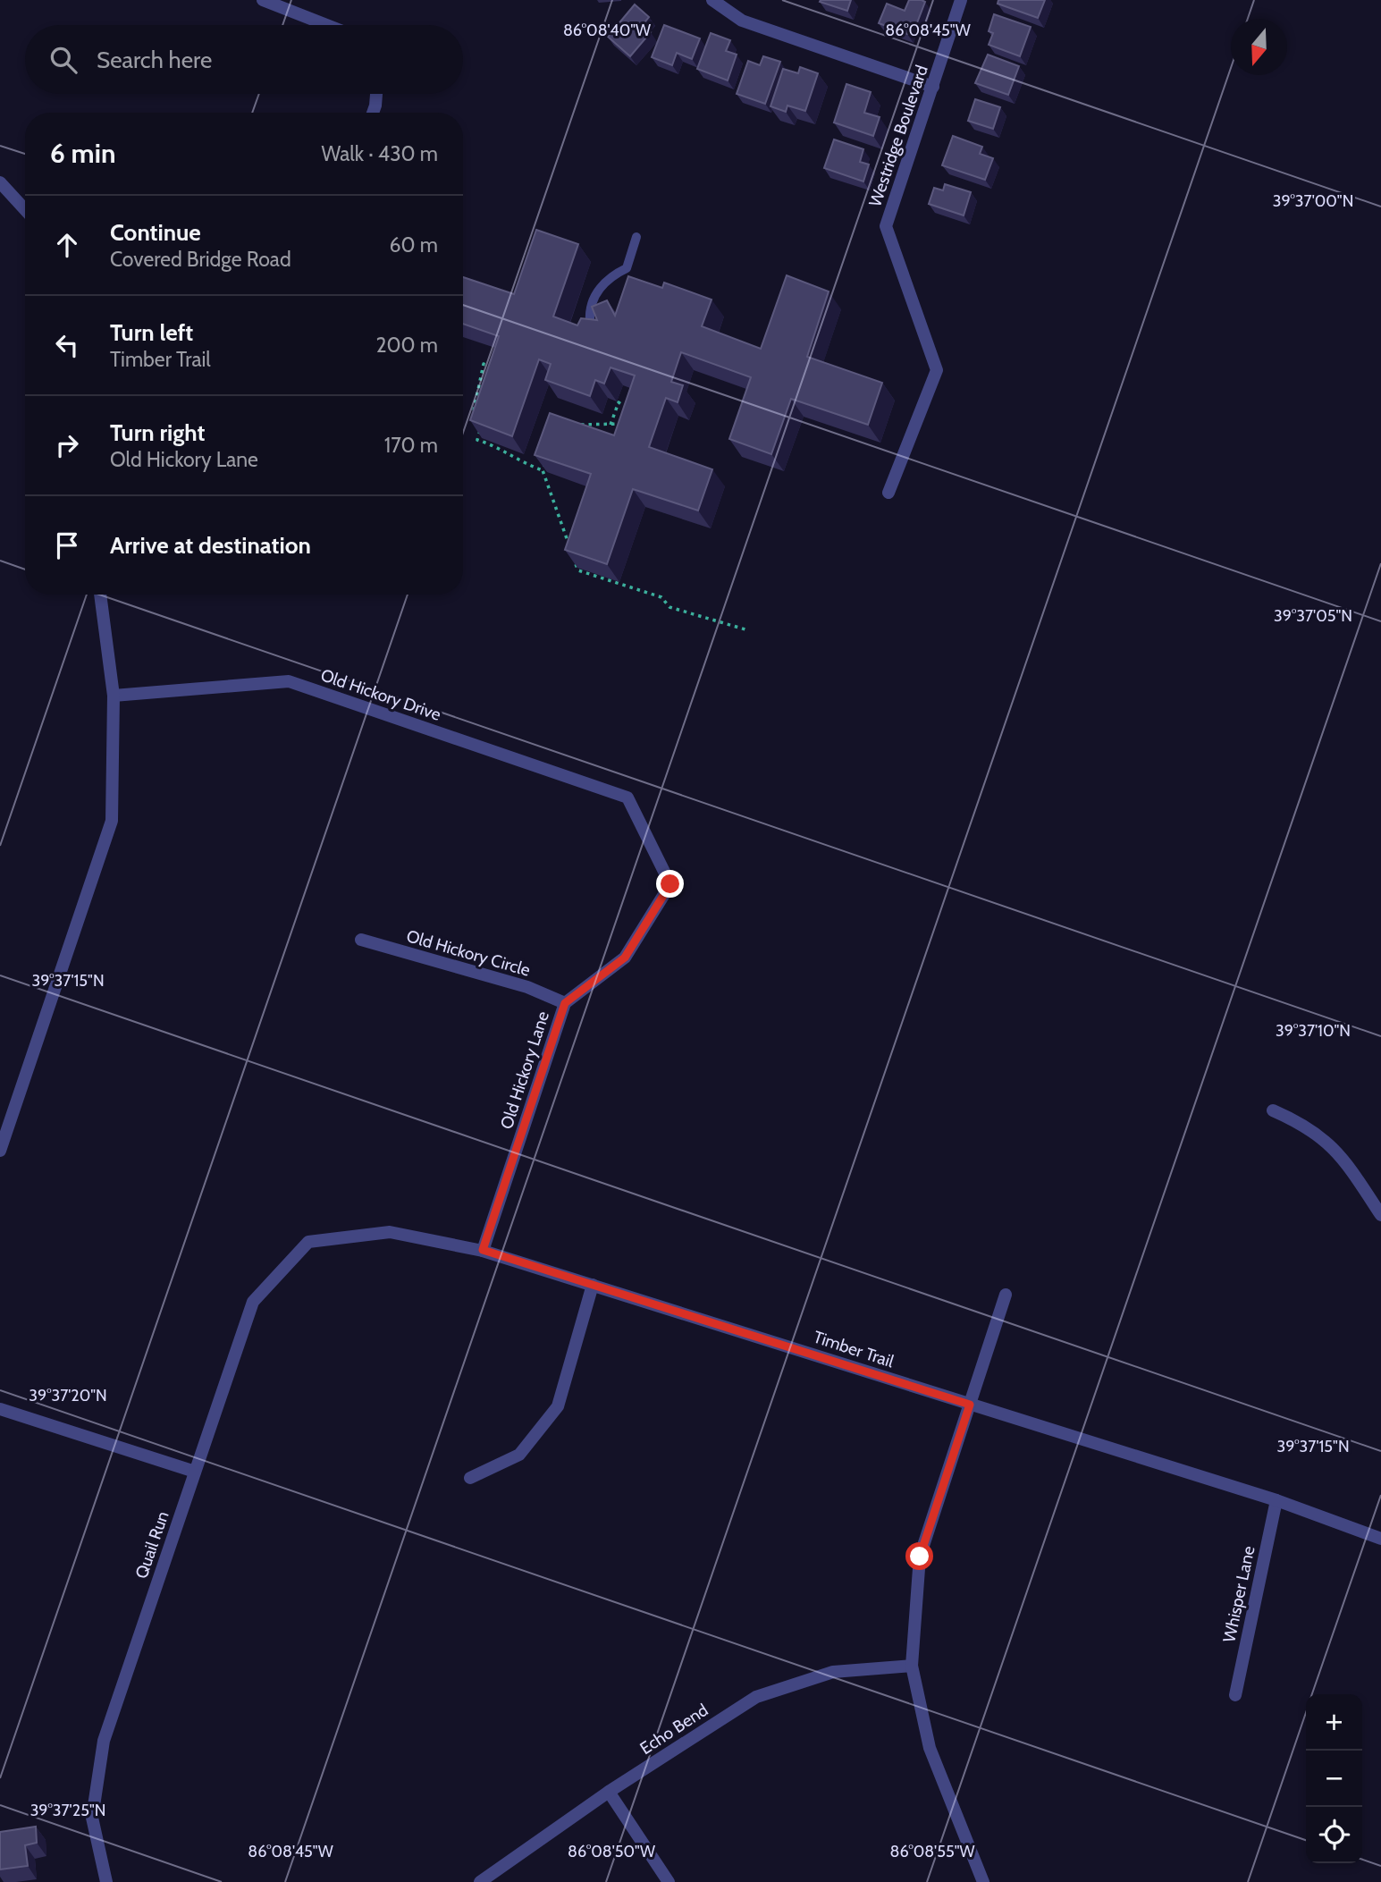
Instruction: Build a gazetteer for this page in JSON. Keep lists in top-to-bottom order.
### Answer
{
  "streets": {
    "street": [
      "Westridge Boulevard",
      "Old Hickory Drive",
      "Old Hickory Circle",
      "Old Hickory Lane",
      "Timber Trail",
      "Quail Run",
      "Whisper Lane",
      "Echo Bend"
    ]
  },
  "crossings": [
    ["Old Hickory Drive", "Old Hickory Lane"],
    ["Old Hickory Circle", "Old Hickory Lane"],
    ["Old Hickory Lane", "Timber Trail"],
    ["Timber Trail", "Quail Run"],
    ["Timber Trail", "Whisper Lane"]
  ],
  "north": "bottom",
  "page": {
    "search": "Search here",
    "heading": ["6 min", "Walk · 430 m"],
    "list": [
      ["Continue", "Covered Bridge Road", "60 m"],
      ["Turn left", "Timber Trail", "200 m"],
      ["Turn right", "Old Hickory Lane", "170 m"],
      "Arrive at destination"
    ],
    "map_buttons": ["+", "−"]
  },
  "coordinates": [
    "86°08'40\"W",
    "86°08'45\"W",
    "39°37'00\"N",
    "39°37'05\"N",
    "39°37'15\"N",
    "39°37'10\"N",
    "39°37'20\"N",
    "39°37'25\"N",
    "86°08'50\"W",
    "86°08'55\"W"
  ]
}
